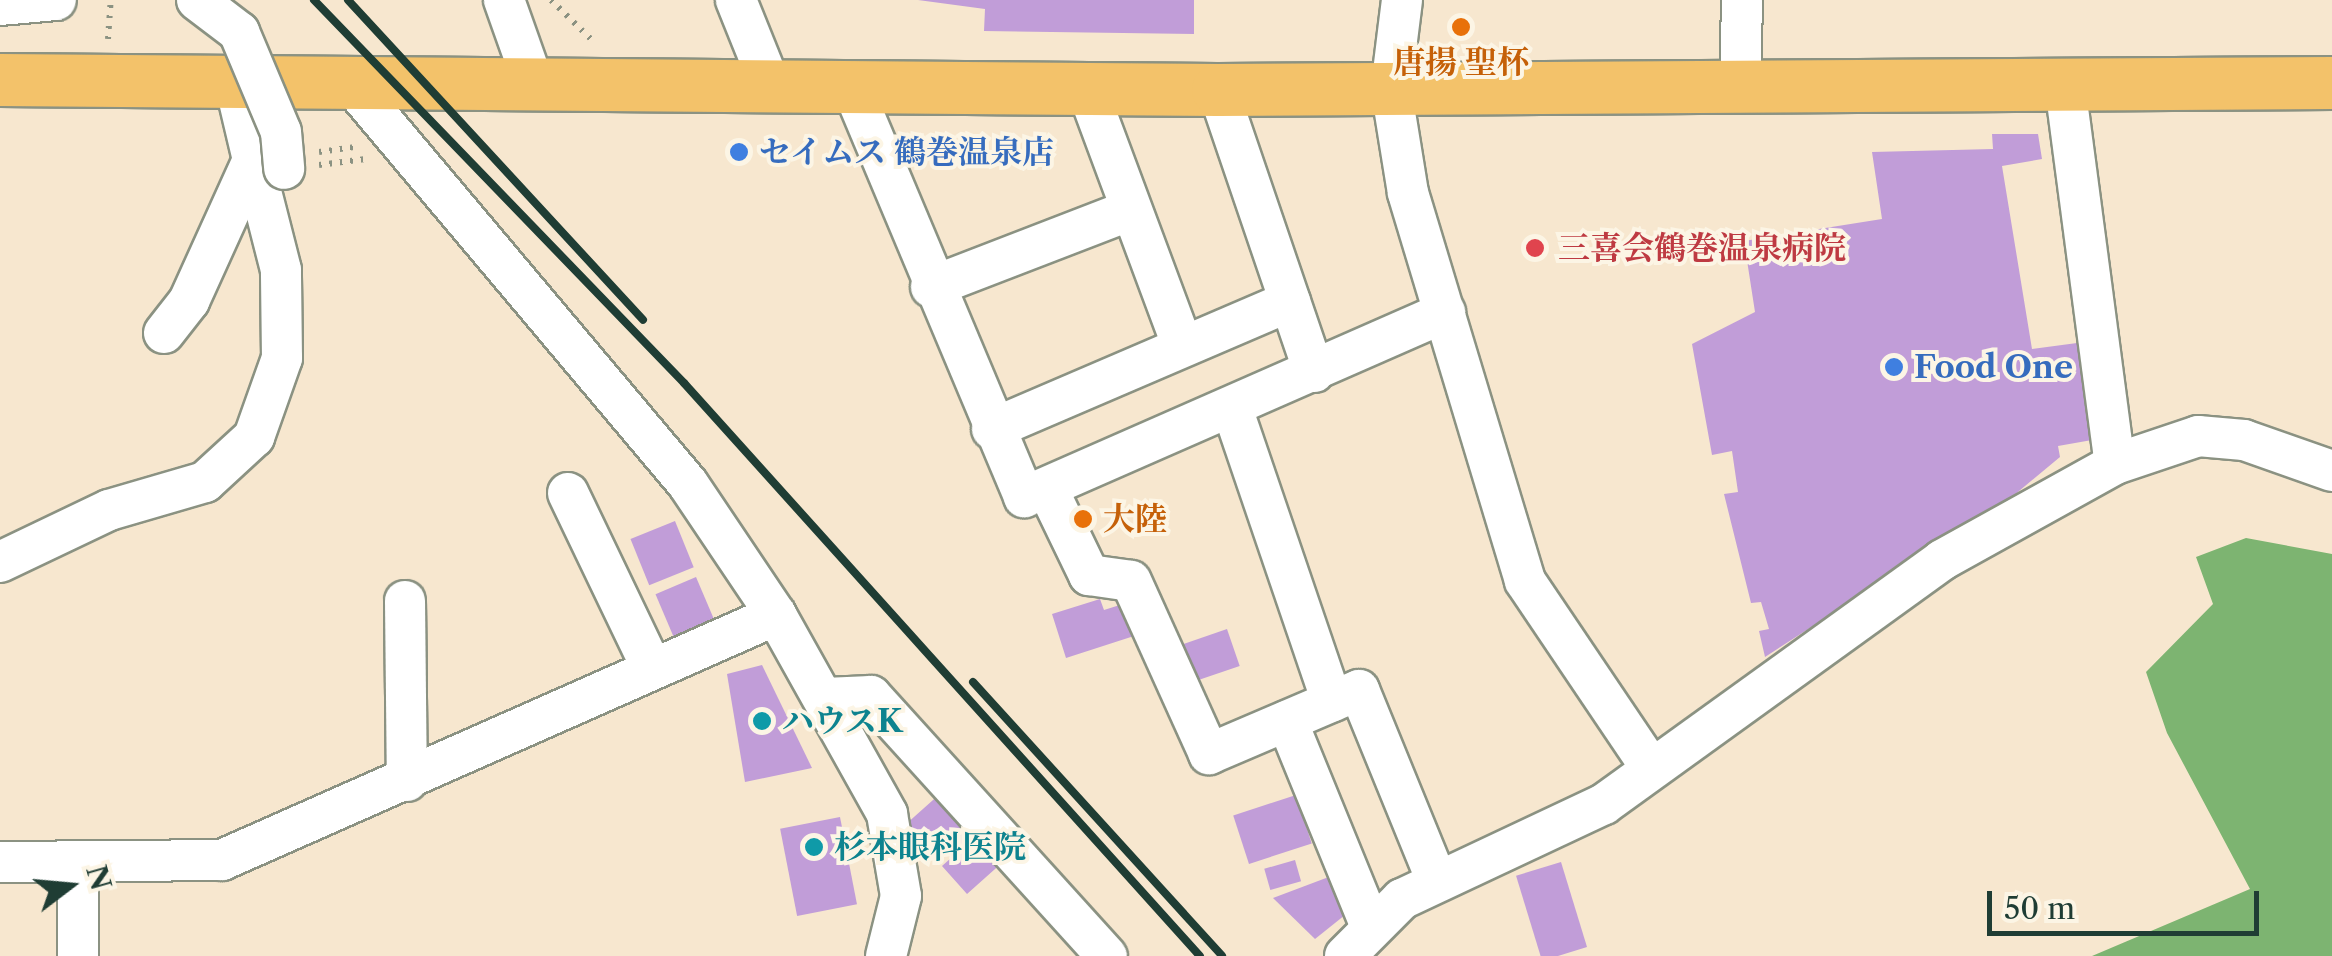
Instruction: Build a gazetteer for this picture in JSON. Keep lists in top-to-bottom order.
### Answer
{
  "places": [
    "唐揚 聖杯",
    "セイムス 鶴巻温泉店",
    "三喜会鶴巻温泉病院",
    "Food One",
    "大陸",
    "ハウスK",
    "杉本眼科医院"
  ],
  "scale_bar": "50 m",
  "north": "right"
}
